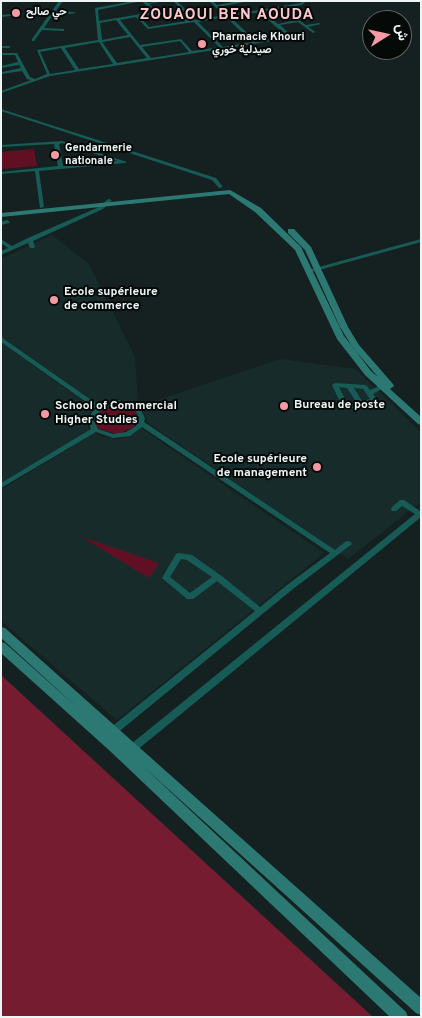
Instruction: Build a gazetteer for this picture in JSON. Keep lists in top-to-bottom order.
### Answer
{
  "districts": ["ZOUAOUI BEN AOUDA"],
  "places": [
    "حي صالح",
    "Pharmacie Khouri صيدلية خوري",
    "Gendarmerie nationale",
    "Ecole supérieure de commerce",
    "Bureau de poste",
    "School of Commercial Higher Studies",
    "Ecole supérieure de management"
  ],
  "north": "right"
}
